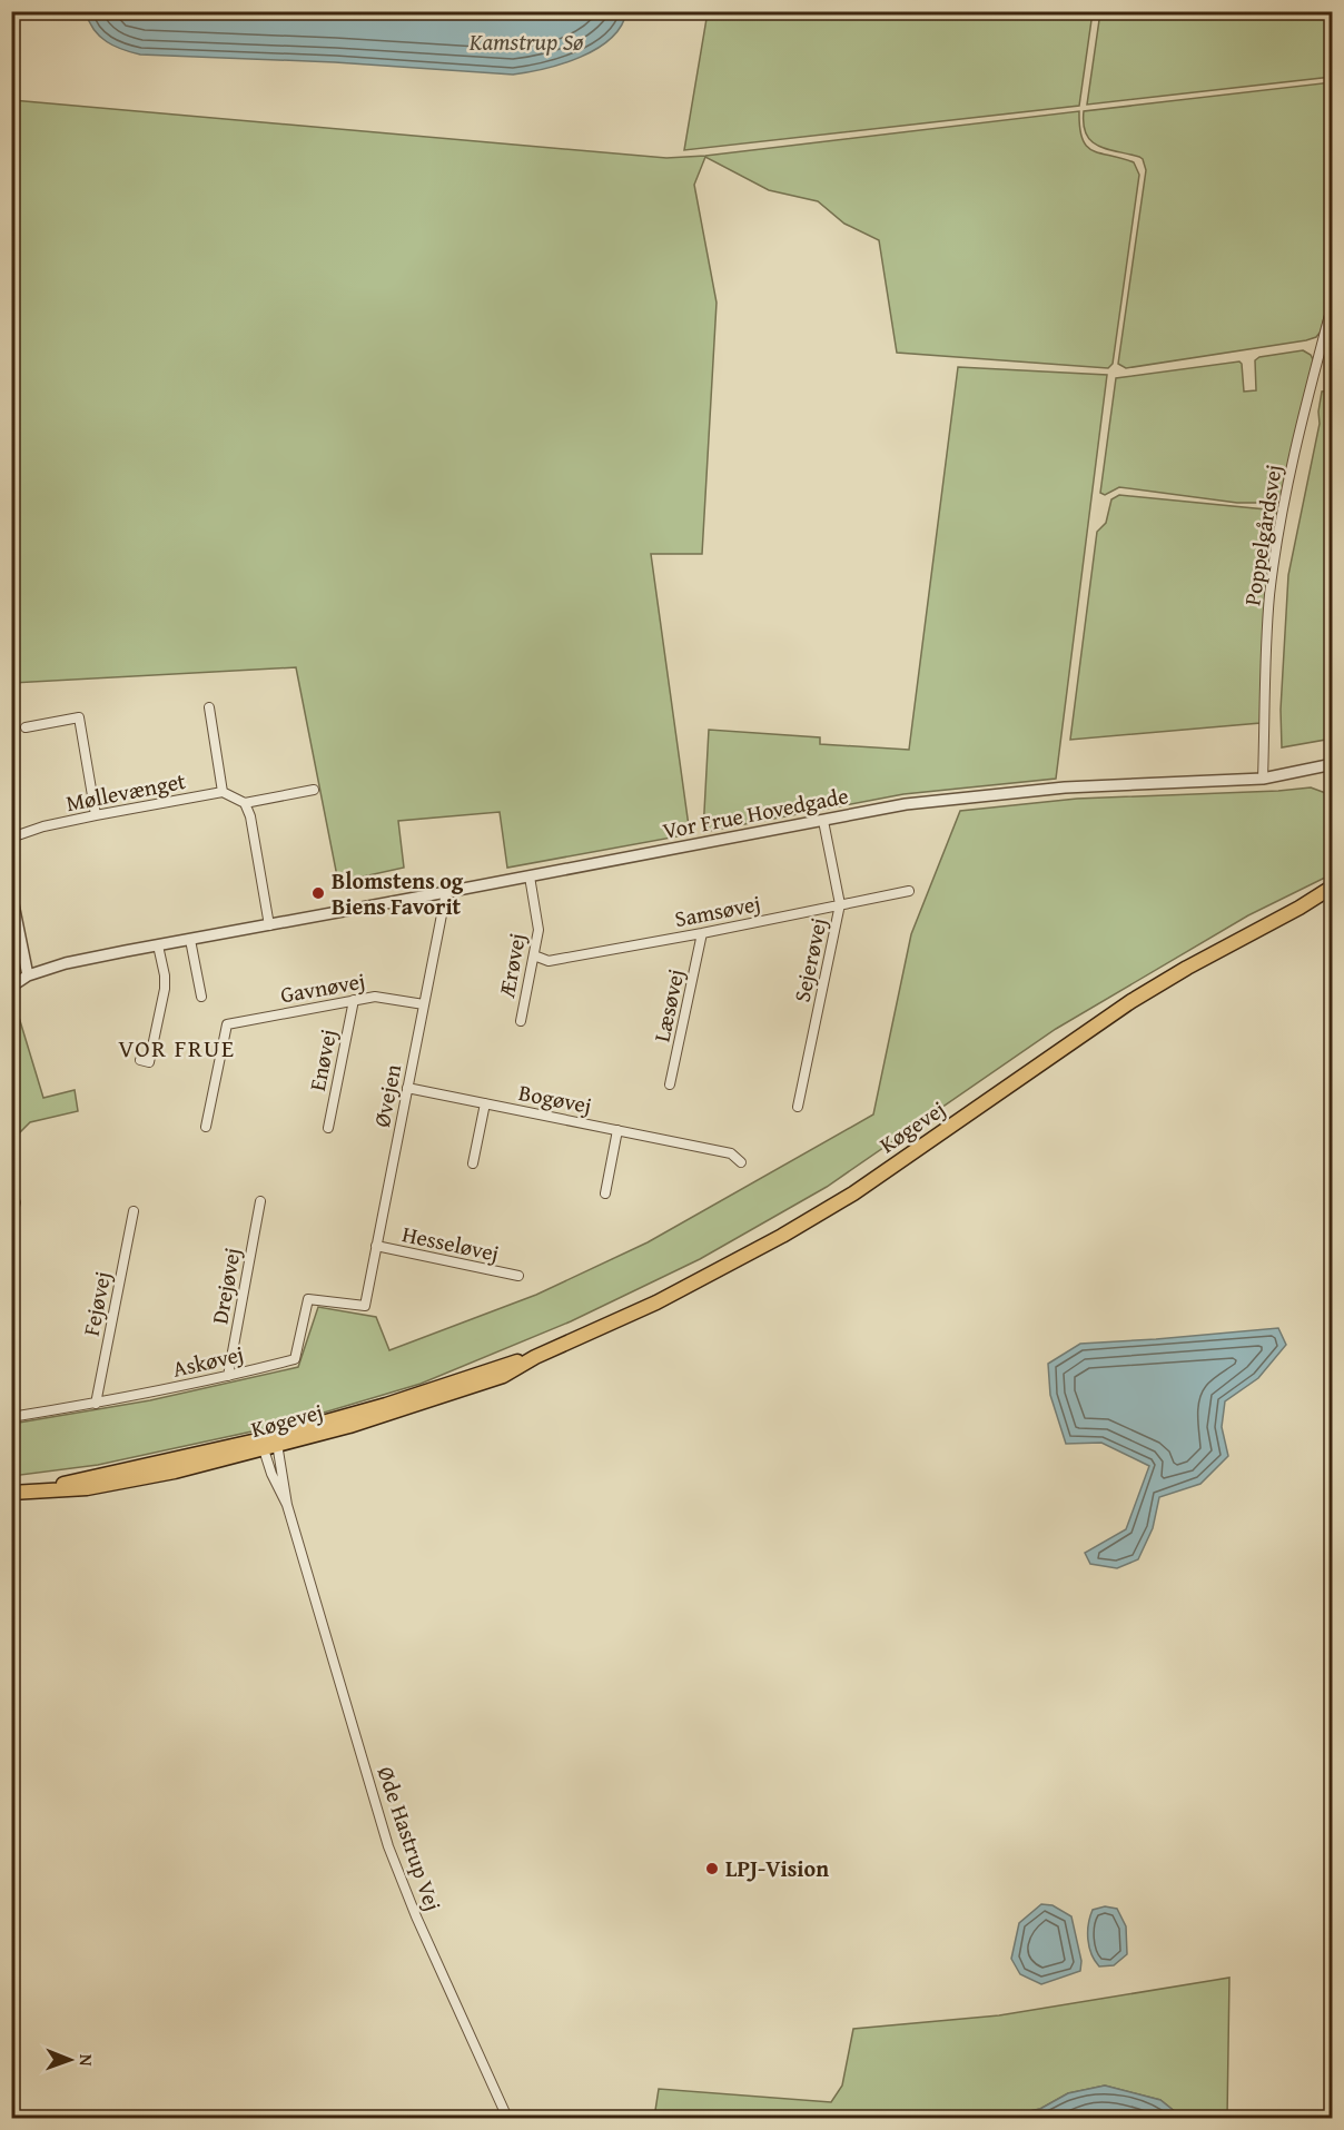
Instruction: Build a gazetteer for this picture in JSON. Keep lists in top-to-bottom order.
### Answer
{
  "streets": {
    "main road": ["Køgevej"],
    "street": [
      "Poppelgårdsvej",
      "Møllevænget",
      "Vor Frue Hovedgade",
      "Samsøvej",
      "Sejerøvej",
      "Ærøvej",
      "Gavnøvej",
      "Læsøvej",
      "Enøvej",
      "Øvejen",
      "Bogøvej",
      "Hesseløvej",
      "Drejøvej",
      "Fejøvej",
      "Askøvej",
      "Øde Hastrup Vej"
    ]
  },
  "crossings": [
    ["Poppelgårdsvej", "Vor Frue Hovedgade"],
    ["Vor Frue Hovedgade", "Sejerøvej"],
    ["Vor Frue Hovedgade", "Ærøvej"],
    ["Vor Frue Hovedgade", "Øvejen"],
    ["Samsøvej", "Sejerøvej"],
    ["Samsøvej", "Ærøvej"],
    ["Samsøvej", "Læsøvej"],
    ["Gavnøvej", "Enøvej"],
    ["Gavnøvej", "Øvejen"],
    ["Øvejen", "Bogøvej"],
    ["Øvejen", "Hesseløvej"],
    ["Øvejen", "Askøvej"],
    ["Drejøvej", "Askøvej"],
    ["Fejøvej", "Askøvej"]
  ],
  "districts": ["VOR FRUE"],
  "water": ["Kamstrup Sø"],
  "places": ["Blomstens og Biens Favorit", "LPJ-Vision"],
  "north": "right"
}
